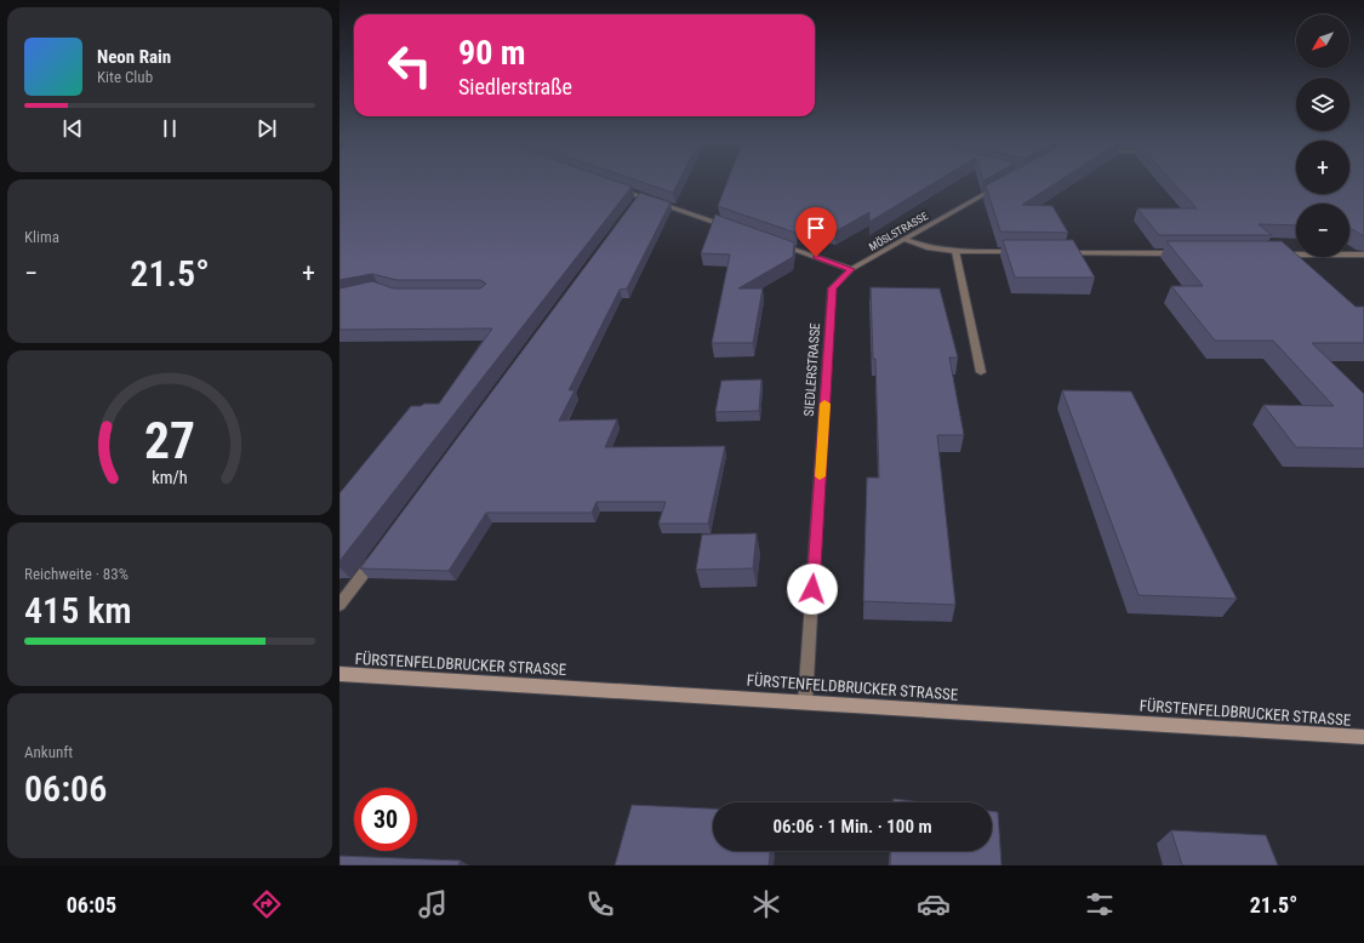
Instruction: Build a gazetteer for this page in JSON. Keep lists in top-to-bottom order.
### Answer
{
  "streets": {
    "main road": ["FÜRSTENFELDBRUCKER STRASSE"],
    "street": ["MÖSLSTRASSE", "SIEDLERSTRASSE"]
  },
  "crossings": [
    ["MÖSLSTRASSE", "SIEDLERSTRASSE"],
    ["SIEDLERSTRASSE", "FÜRSTENFELDBRUCKER STRASSE"]
  ],
  "north": "bottom left",
  "page": {
    "map_buttons": ["+", "−"],
    "turn": ["90 m", "Siedlerstraße"],
    "song": ["Neon Rain", "Kite Club"],
    "tile": [
      "Klima",
      ["Reichweite · 83%", "415 km"],
      ["Ankunft", "06:06"]
    ],
    "heat": ["−", "21.5°", "+"],
    "limit": "30",
    "trip": "06:06 · 1 Min. · 100 m",
    "tabs": ["06:05", "21.5°"],
    "gauge": ["27", "km/h"]
  }
}
